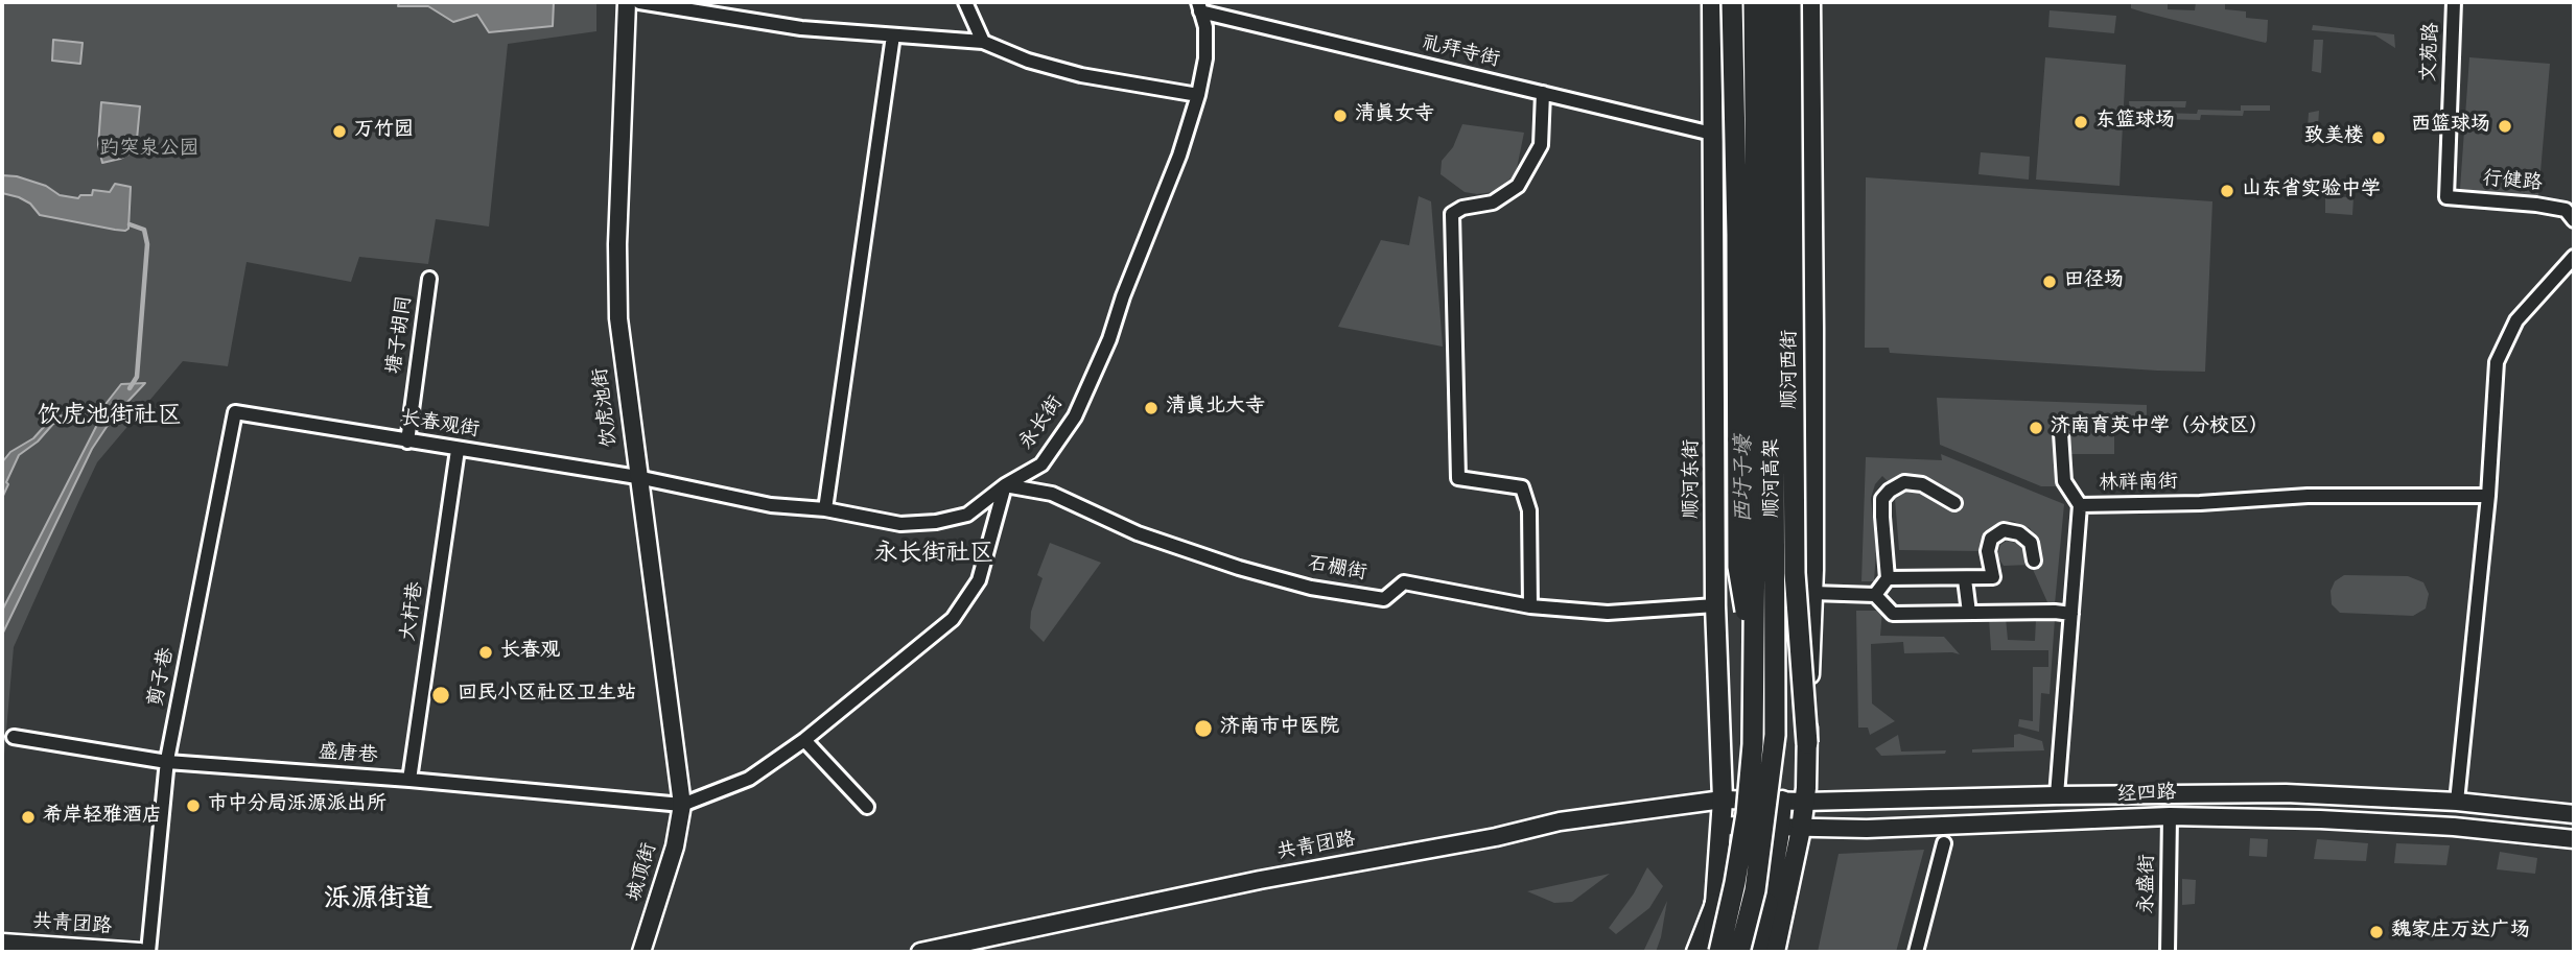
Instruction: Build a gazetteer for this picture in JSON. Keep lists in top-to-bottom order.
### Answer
{
  "streets": {
    "highway": ["顺河高架"],
    "main road": [
      "顺河西街",
      "饮虎池街",
      "顺河东街",
      "经四路",
      "共青团路",
      "城顶街"
    ],
    "street": [
      "文苑路",
      "礼拜寺街",
      "行健路",
      "塘子胡同",
      "永长街",
      "长春观街",
      "林祥南街",
      "石棚街",
      "大杆巷",
      "剪子巷",
      "盛唐巷",
      "永盛街"
    ]
  },
  "crossings": [
    ["文苑路", "行健路"],
    ["礼拜寺街", "永长街"],
    ["礼拜寺街", "顺河东街"],
    ["塘子胡同", "长春观街"],
    ["顺河西街", "经四路"],
    ["饮虎池街", "长春观街"],
    ["饮虎池街", "盛唐巷"],
    ["饮虎池街", "城顶街"],
    ["永长街", "长春观街"],
    ["永长街", "石棚街"],
    ["长春观街", "大杆巷"],
    ["长春观街", "剪子巷"],
    ["顺河东街", "石棚街"],
    ["顺河东街", "经四路"],
    ["顺河东街", "共青团路"],
    ["林祥南街", "经四路"],
    ["大杆巷", "盛唐巷"],
    ["剪子巷", "盛唐巷"],
    ["盛唐巷", "城顶街"],
    ["经四路", "共青团路"],
    ["经四路", "永盛街"]
  ],
  "districts": ["饮虎池街社区", "永长街社区", "泺源街道"],
  "water": ["西圩子壕"],
  "parks": ["趵突泉公园"],
  "places": [
    "清真女寺",
    "东篮球场",
    "西篮球场",
    "万竹园",
    "致美楼",
    "山东省实验中学",
    "田径场",
    "清真北大寺",
    "济南育英中学（分校区）",
    "长春观",
    "回民小区社区卫生站",
    "济南市中医院",
    "市中分局泺源派出所",
    "希岸轻雅酒店",
    "魏家庄万达广场"
  ]
}
